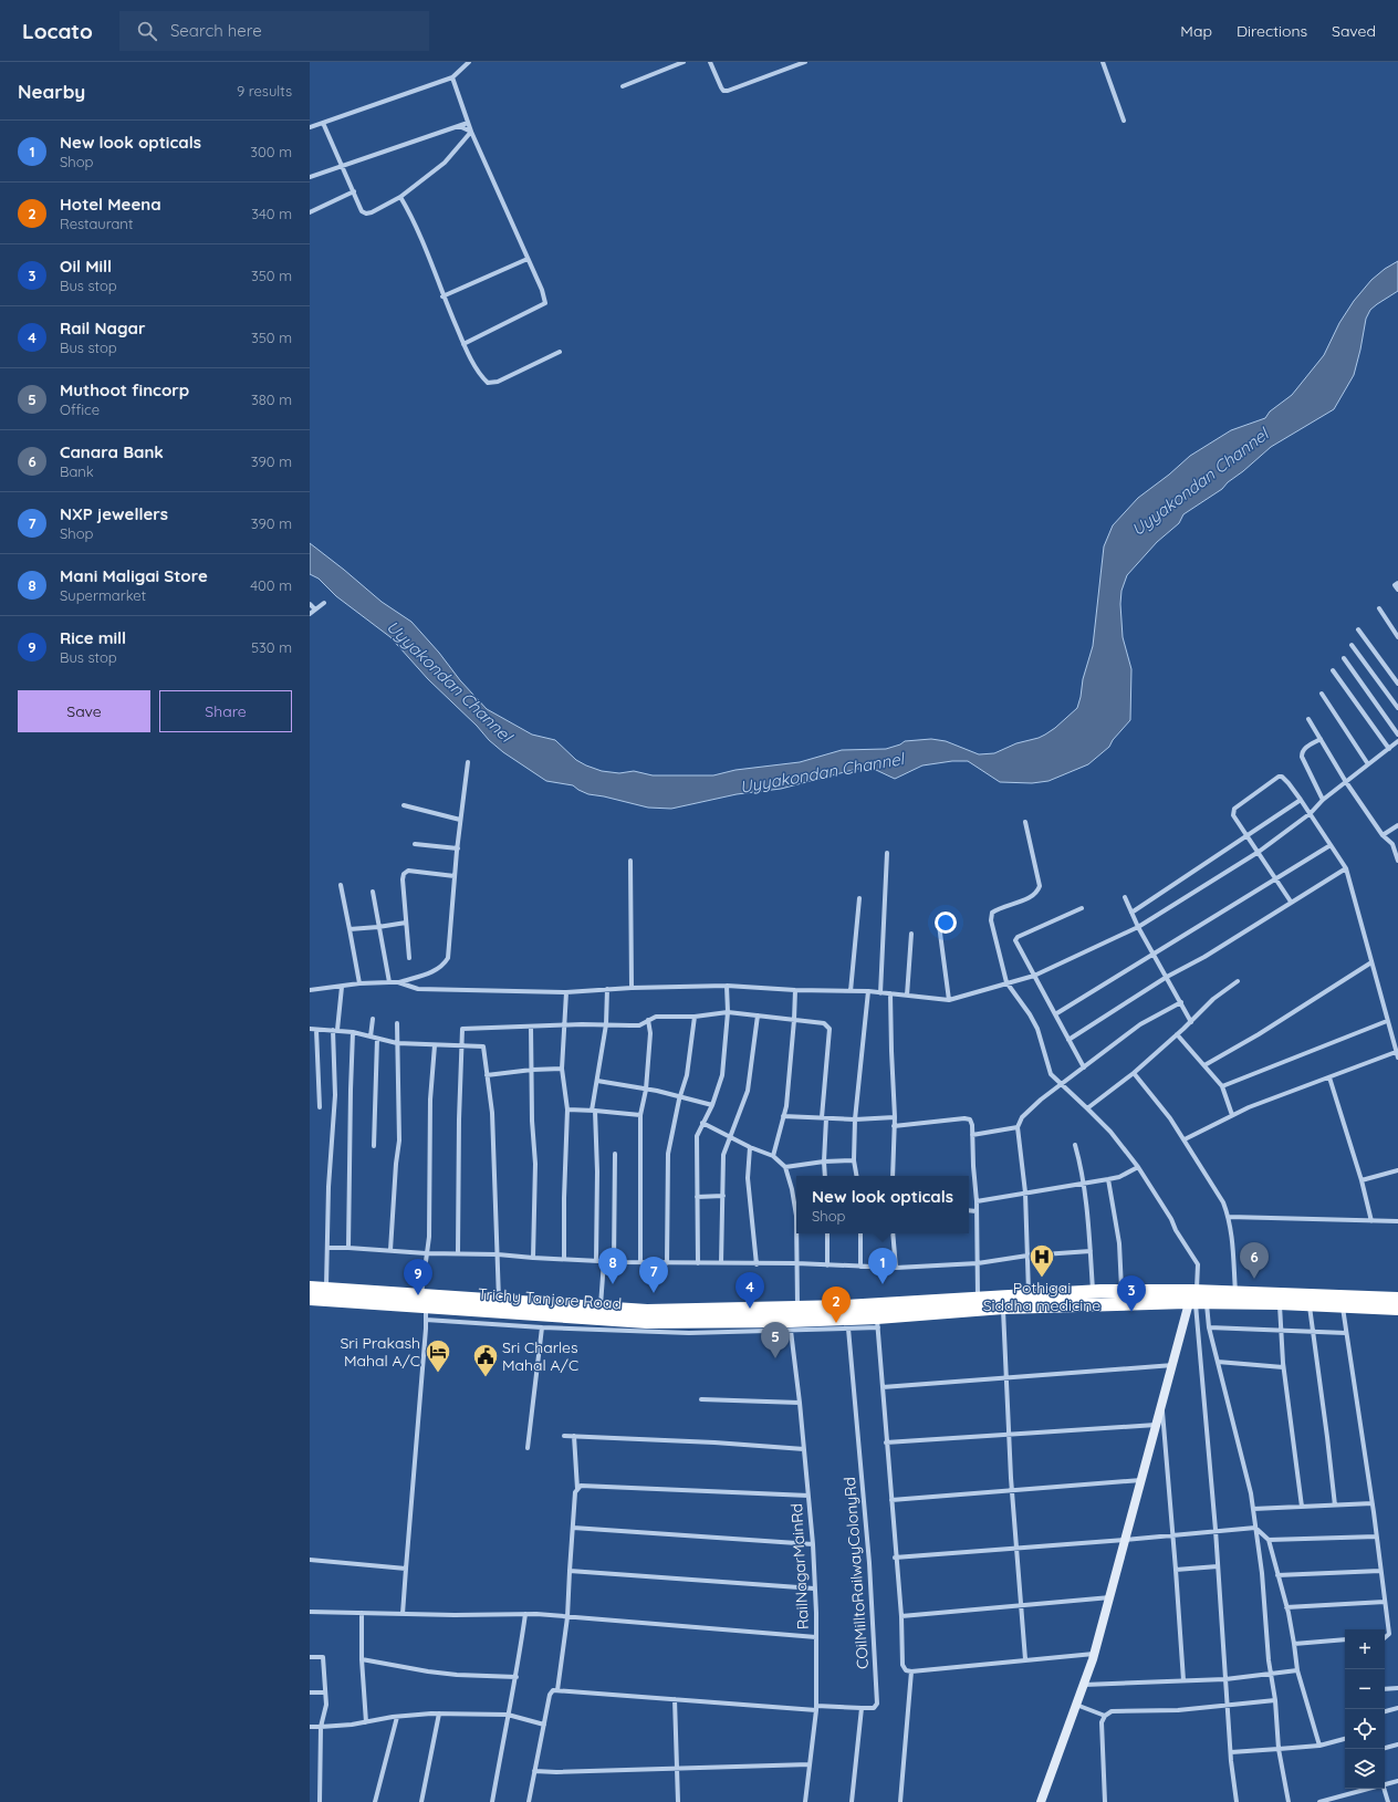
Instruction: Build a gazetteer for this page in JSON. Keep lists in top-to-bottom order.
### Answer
{
  "streets": {
    "highway": ["Trichy Tanjore Road"],
    "street": ["RailNagarMainRd", "COilMilltoRailwayColonyRd"]
  },
  "water": ["Uyyakondan Channel"],
  "places": {
    "hospital": ["Pothigai Siddha medicine"],
    "hotel": ["Sri Prakash Mahal A/C"],
    "public building": ["Sri Charles Mahal A/C"]
  },
  "page": {
    "header": "Locato",
    "search": "Search here",
    "nav": ["Map", "Directions", "Saved"],
    "heading": ["Nearby", "9 results"],
    "list": [
      {
        "mark": "1",
        "name": "New look opticals",
        "note": "Shop",
        "value": "300 m"
      },
      {
        "mark": "2",
        "name": "Hotel Meena",
        "note": "Restaurant",
        "value": "340 m"
      },
      {
        "mark": "3",
        "name": "Oil Mill",
        "note": "Bus stop",
        "value": "350 m"
      },
      {
        "mark": "4",
        "name": "Rail Nagar",
        "note": "Bus stop",
        "value": "350 m"
      },
      {
        "mark": "5",
        "name": "Muthoot fincorp",
        "note": "Office",
        "value": "380 m"
      },
      {
        "mark": "6",
        "name": "Canara Bank",
        "note": "Bank",
        "value": "390 m"
      },
      {
        "mark": "7",
        "name": "NXP jewellers",
        "note": "Shop",
        "value": "390 m"
      },
      {
        "mark": "8",
        "name": "Mani Maligai Store",
        "note": "Supermarket",
        "value": "400 m"
      },
      {
        "mark": "9",
        "name": "Rice mill",
        "note": "Bus stop",
        "value": "530 m"
      }
    ],
    "buttons": ["Save", "Share"],
    "popup": ["New look opticals", "Shop"],
    "pins": [
      "6",
      "1",
      "8",
      "7",
      "9",
      "4",
      "3",
      "2",
      "5"
    ],
    "map_buttons": ["+", "−"]
  }
}
